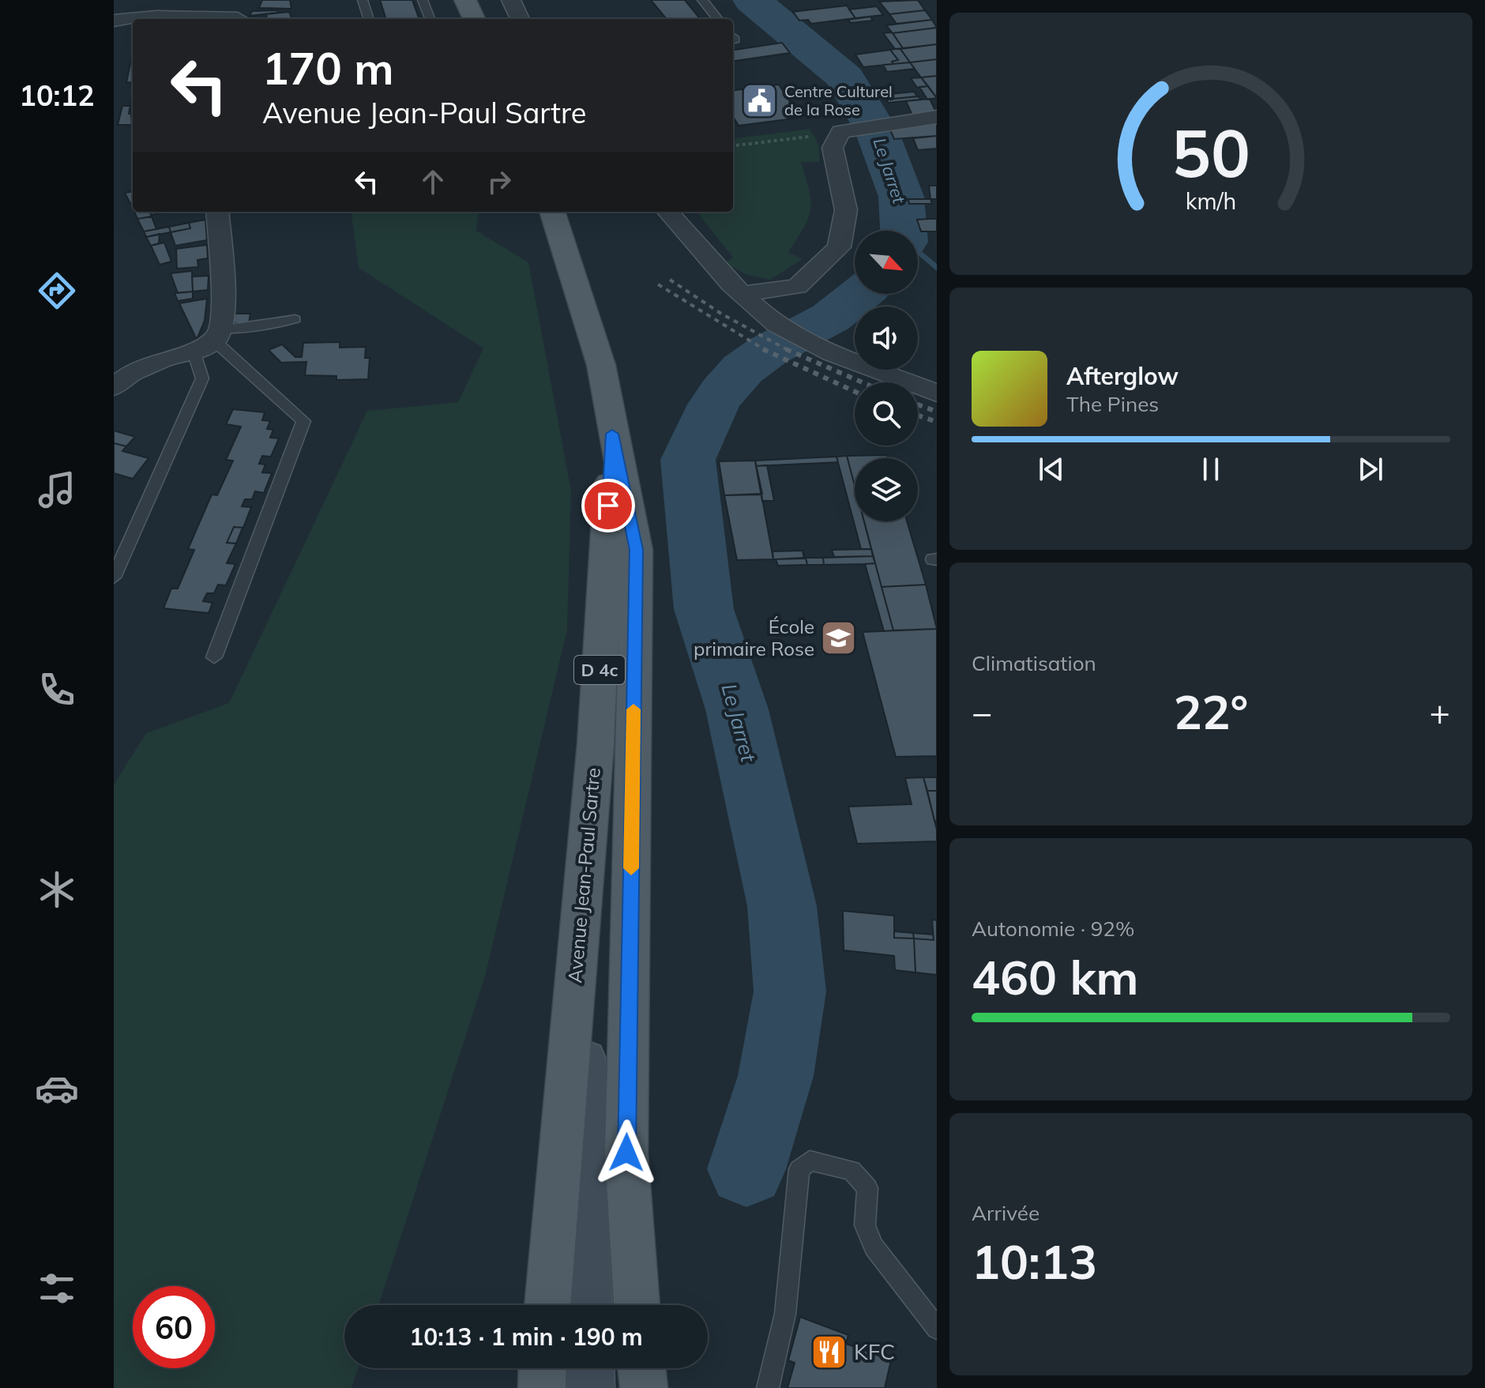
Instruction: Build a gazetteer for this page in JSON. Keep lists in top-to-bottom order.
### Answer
{
  "streets": {
    "main road": ["D 4c", "Avenue Jean-Paul Sartre"]
  },
  "crossings": [
    ["D 4c", "Avenue Jean-Paul Sartre"]
  ],
  "water": ["Le Jarret"],
  "places": {
    "public building": ["Centre Culturel de la Rose"],
    "school or university": ["École primaire Rose"],
    "restaurant": ["KFC"]
  },
  "north": "bottom right",
  "page": {
    "tabs": "10:12",
    "turn": ["170 m", "Avenue Jean-Paul Sartre"],
    "song": ["Afterglow", "The Pines"],
    "tile": [
      "Climatisation",
      ["Autonomie · 92%", "460 km"],
      ["Arrivée", "10:13"]
    ],
    "heat": ["−", "22°", "+"],
    "limit": "60",
    "trip": "10:13 · 1 min · 190 m",
    "gauge": ["50", "km/h"]
  }
}
